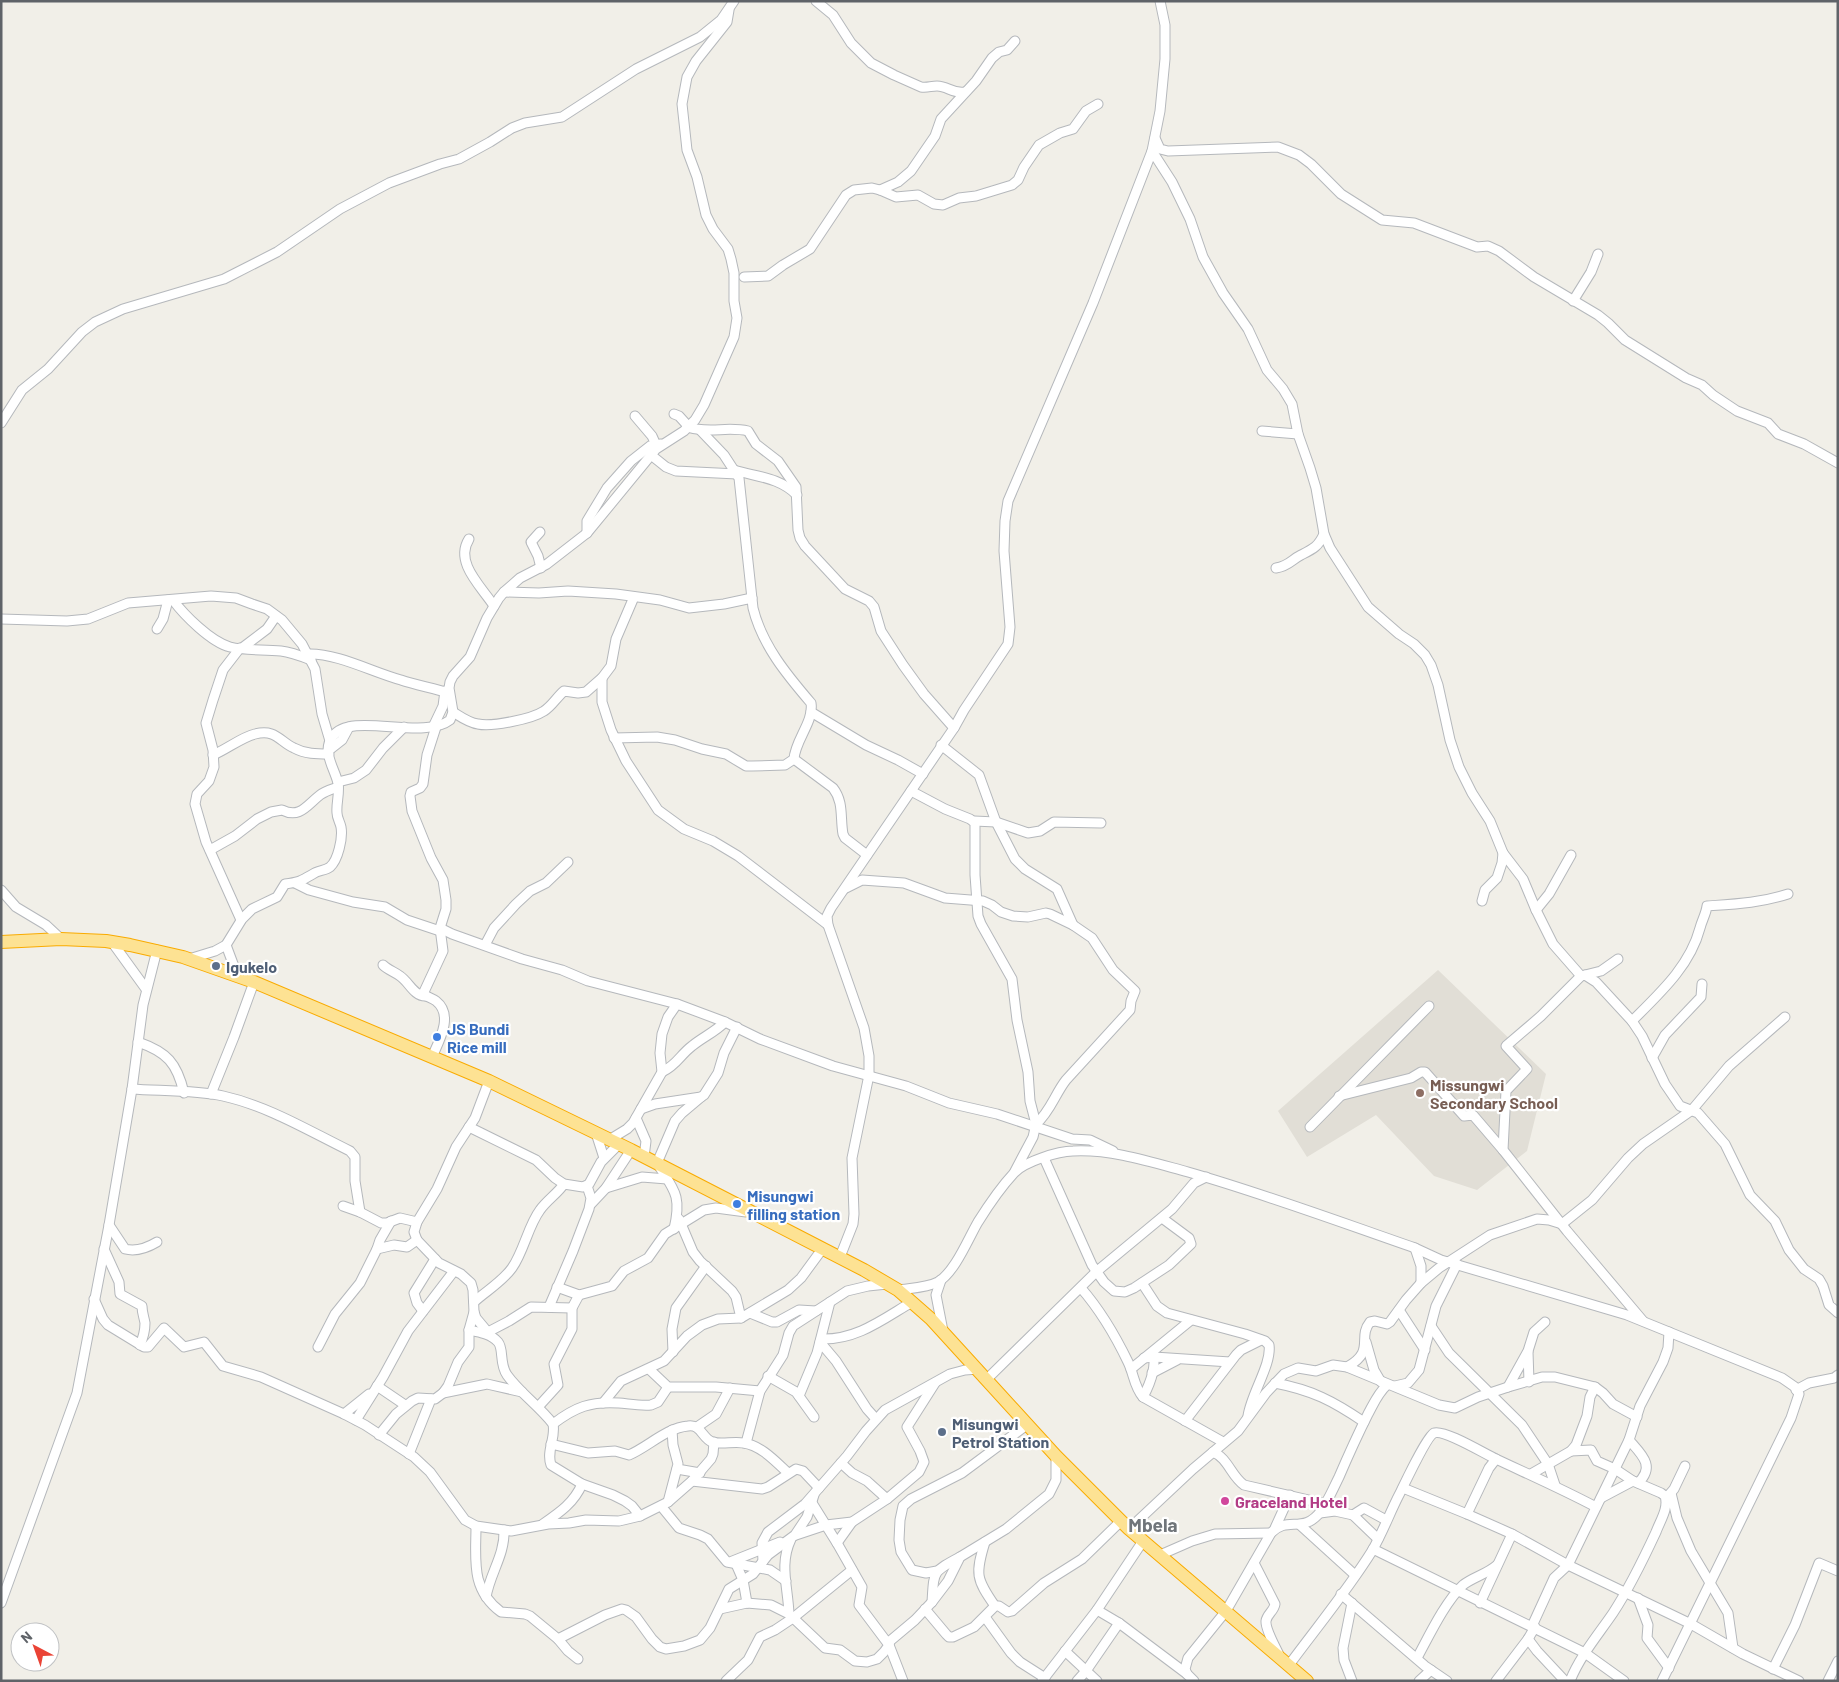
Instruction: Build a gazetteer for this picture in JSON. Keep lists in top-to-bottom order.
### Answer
{
  "districts": ["Mbela"],
  "places": [
    "Igukelo",
    "JS Bundi Rice mill",
    "Missungwi Secondary School",
    "Misungwi filling station",
    "Misungwi Petrol Station",
    "Graceland Hotel"
  ],
  "north": "top left"
}
